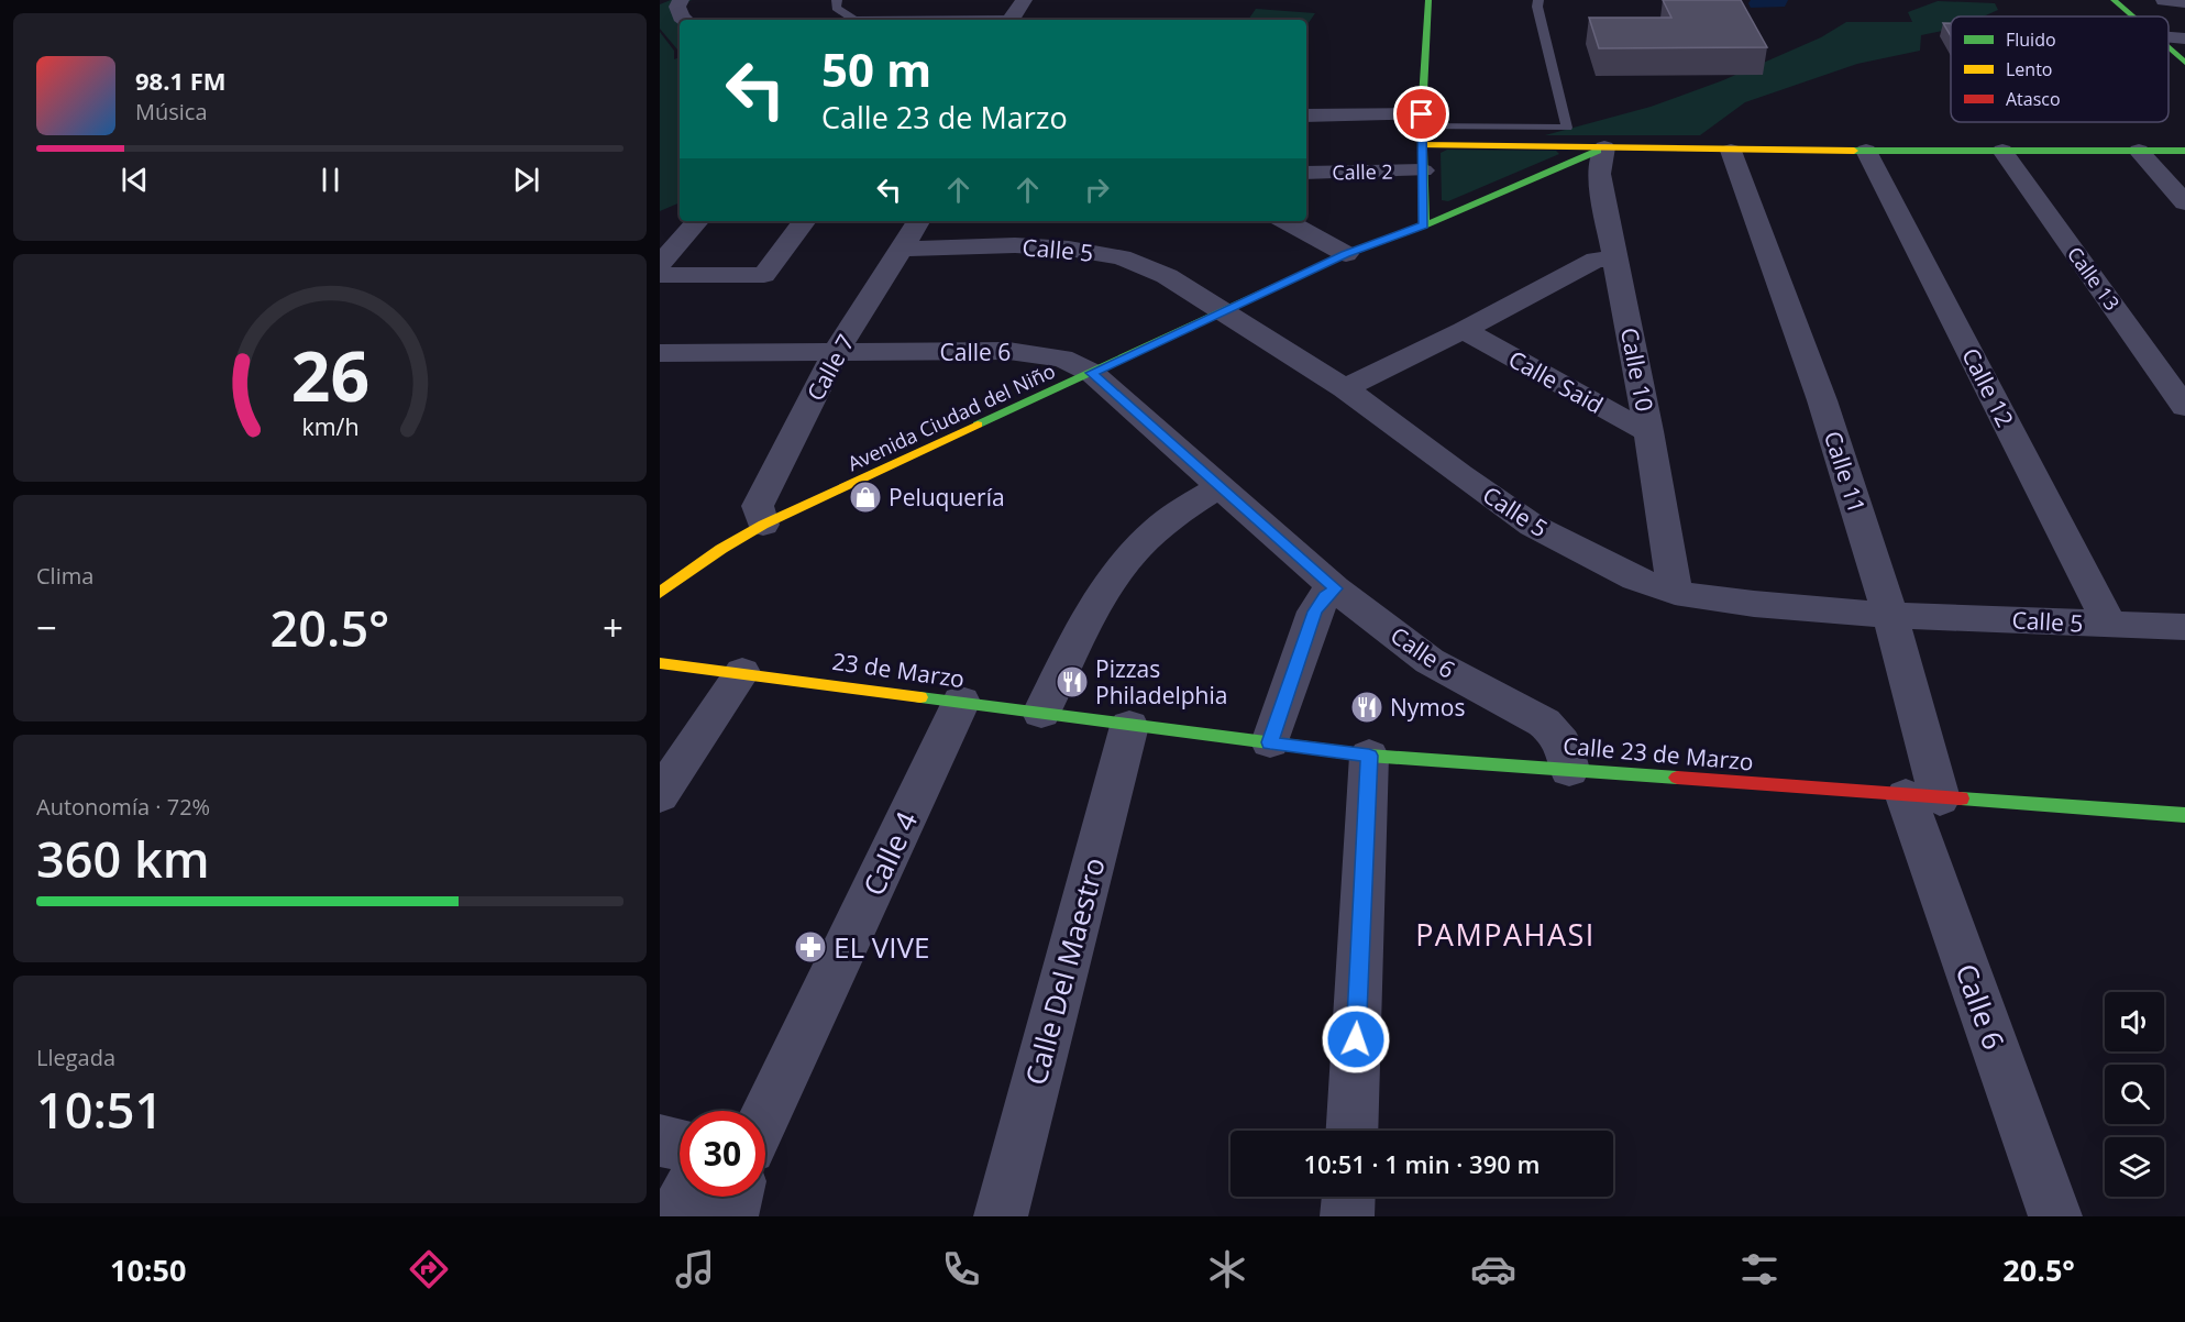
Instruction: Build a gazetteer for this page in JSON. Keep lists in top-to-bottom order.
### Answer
{
  "streets": {
    "main road": ["Avenida Ciudad del Niño", "23 de Marzo", "Calle 23 de Marzo"],
    "street": [
      "Calle 2",
      "Calle 5",
      "Calle 13",
      "Calle 6",
      "Calle 7",
      "Calle 10",
      "Calle Said",
      "Calle 12",
      "Calle 11",
      "Calle 4",
      "Calle Del Maestro"
    ]
  },
  "crossings": [
    ["Calle 5", "Calle 7"],
    ["Calle 5", "Calle 10"],
    ["Calle 5", "Calle 12"],
    ["Calle 5", "Avenida Ciudad del Niño"],
    ["Calle 5", "Calle 11"],
    ["Calle 6", "Calle 7"],
    ["Calle 6", "Avenida Ciudad del Niño"],
    ["Calle 6", "Calle 11"],
    ["Calle 6", "Calle 23 de Marzo"],
    ["Calle 7", "Avenida Ciudad del Niño"],
    ["Calle 10", "Calle Said"],
    ["Calle 10", "Avenida Ciudad del Niño"],
    ["Calle 11", "Calle 23 de Marzo"],
    ["23 de Marzo", "Calle 23 de Marzo"],
    ["23 de Marzo", "Calle 4"],
    ["23 de Marzo", "Calle Del Maestro"],
    ["Calle 23 de Marzo", "Calle Del Maestro"]
  ],
  "districts": ["PAMPAHASI"],
  "places": {
    "shop": ["Peluquería"],
    "restaurant": ["Pizzas Philadelphia", "Nymos"],
    "pharmacy": ["EL VIVE"]
  },
  "legend": ["Fluido", "Lento", "Atasco"],
  "page": {
    "turn": ["50 m", "Calle 23 de Marzo"],
    "song": ["98.1 FM", "Música"],
    "tile": [
      "Clima",
      ["Autonomía · 72%", "360 km"],
      ["Llegada", "10:51"]
    ],
    "heat": ["−", "20.5°", "+"],
    "limit": "30",
    "trip": "10:51 · 1 min · 390 m",
    "tabs": ["10:50", "20.5°"],
    "gauge": ["26", "km/h"]
  }
}
